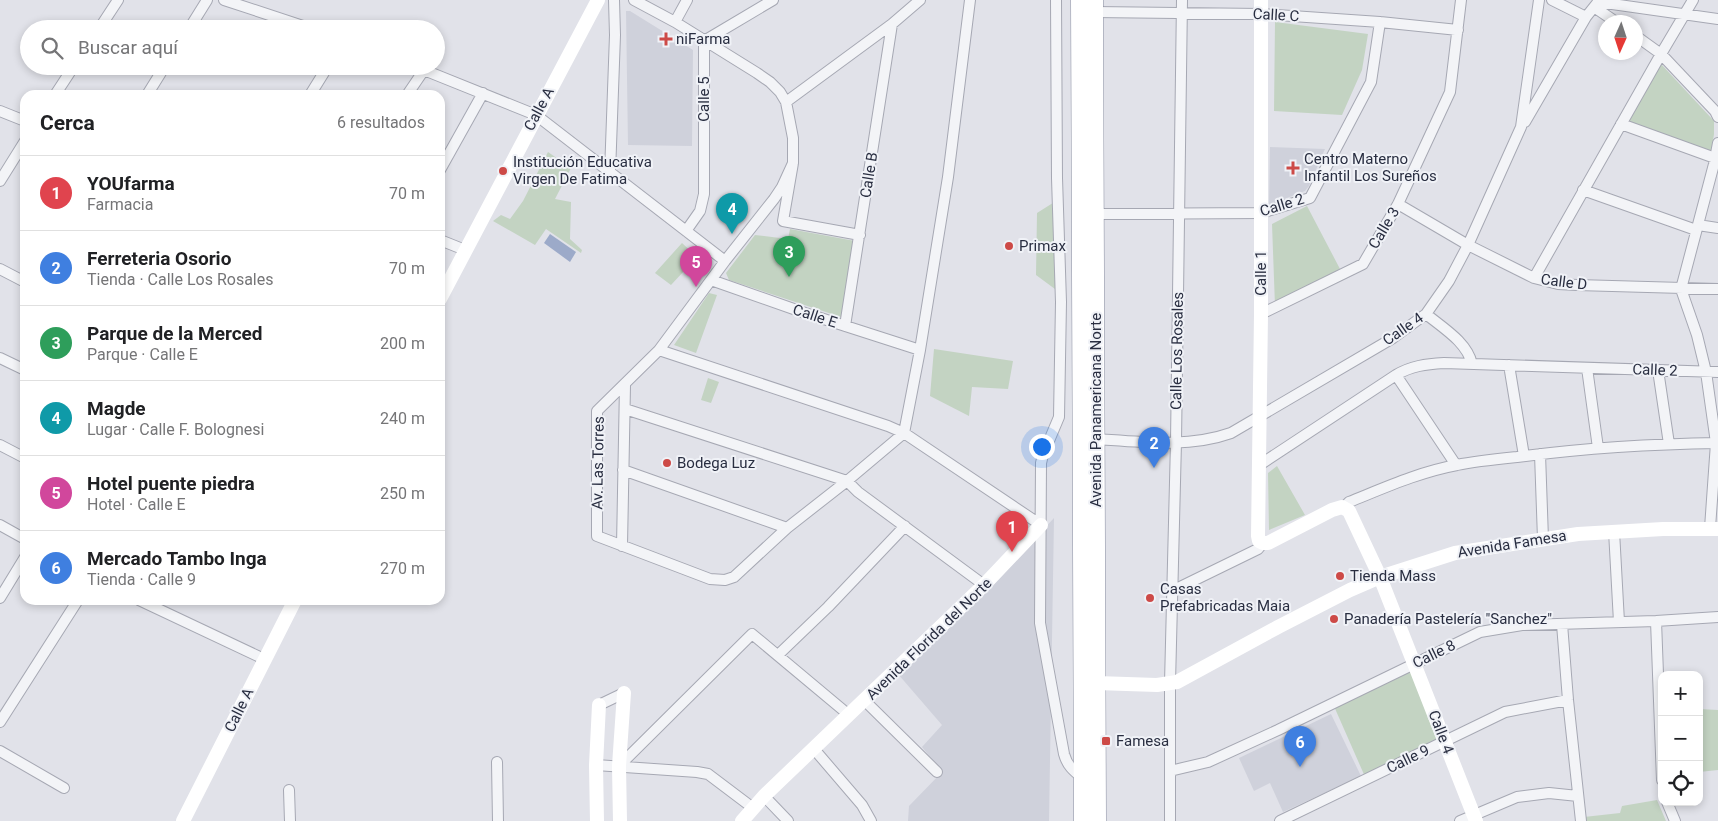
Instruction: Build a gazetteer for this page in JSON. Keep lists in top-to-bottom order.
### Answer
{
  "streets": {
    "highway": ["Avenida Panamericana Norte"],
    "street": [
      "Calle C",
      "Calle 5",
      "Calle A",
      "Calle B",
      "Calle 2",
      "Calle 3",
      "Calle 1",
      "Calle D",
      "Calle E",
      "Calle 4",
      "Calle Los Rosales",
      "Av. Las Torres",
      "Avenida Famesa",
      "Avenida Florida del Norte",
      "Calle 8",
      "Calle 9"
    ]
  },
  "crossings": [
    ["Calle C", "Calle 2"],
    ["Calle C", "Calle 3"],
    ["Calle C", "Calle 1"],
    ["Calle C", "Calle Los Rosales"],
    ["Calle C", "Avenida Panamericana Norte"],
    ["Calle B", "Calle E"],
    ["Calle 2", "Calle 1"],
    ["Calle 2", "Calle Los Rosales"],
    ["Calle 2", "Avenida Panamericana Norte"],
    ["Calle 3", "Calle 1"],
    ["Calle 3", "Calle D"],
    ["Calle 1", "Calle 4"],
    ["Calle D", "Calle 4"],
    ["Calle 4", "Calle Los Rosales"],
    ["Calle 4", "Avenida Panamericana Norte"],
    ["Calle 4", "Avenida Famesa"],
    ["Calle 4", "Calle 8"],
    ["Calle 4", "Calle 9"],
    ["Calle Los Rosales", "Avenida Famesa"],
    ["Calle Los Rosales", "Calle 8"],
    ["Avenida Panamericana Norte", "Avenida Famesa"]
  ],
  "places": {
    "health": ["niFarma", "Centro Materno Infantil Los Sureños"],
    "other": [
      "Institución Educativa Virgen De Fatima",
      "Primax",
      "Bodega Luz",
      "Tienda Mass",
      "Casas Prefabricadas Maia",
      "Panadería Pastelería \"Sanchez\""
    ],
    "transit": ["Famesa"]
  },
  "north": "bottom",
  "page": {
    "search": "Buscar aquí",
    "heading": ["Cerca", "6 resultados"],
    "list": [
      {
        "mark": "1",
        "name": "YOUfarma",
        "note": "Farmacia",
        "value": "70 m"
      },
      {
        "mark": "2",
        "name": "Ferreteria Osorio",
        "note": "Tienda · Calle Los Rosales",
        "value": "70 m"
      },
      {
        "mark": "3",
        "name": "Parque de la Merced",
        "note": "Parque · Calle E",
        "value": "200 m"
      },
      {
        "mark": "4",
        "name": "Magde",
        "note": "Lugar · Calle F. Bolognesi",
        "value": "240 m"
      },
      {
        "mark": "5",
        "name": "Hotel puente piedra",
        "note": "Hotel · Calle E",
        "value": "250 m"
      },
      {
        "mark": "6",
        "name": "Mercado Tambo Inga",
        "note": "Tienda · Calle 9",
        "value": "270 m"
      }
    ],
    "pins": [
      "4",
      "3",
      "5",
      "2",
      "1",
      "6"
    ],
    "map_buttons": ["+", "−"]
  }
}
